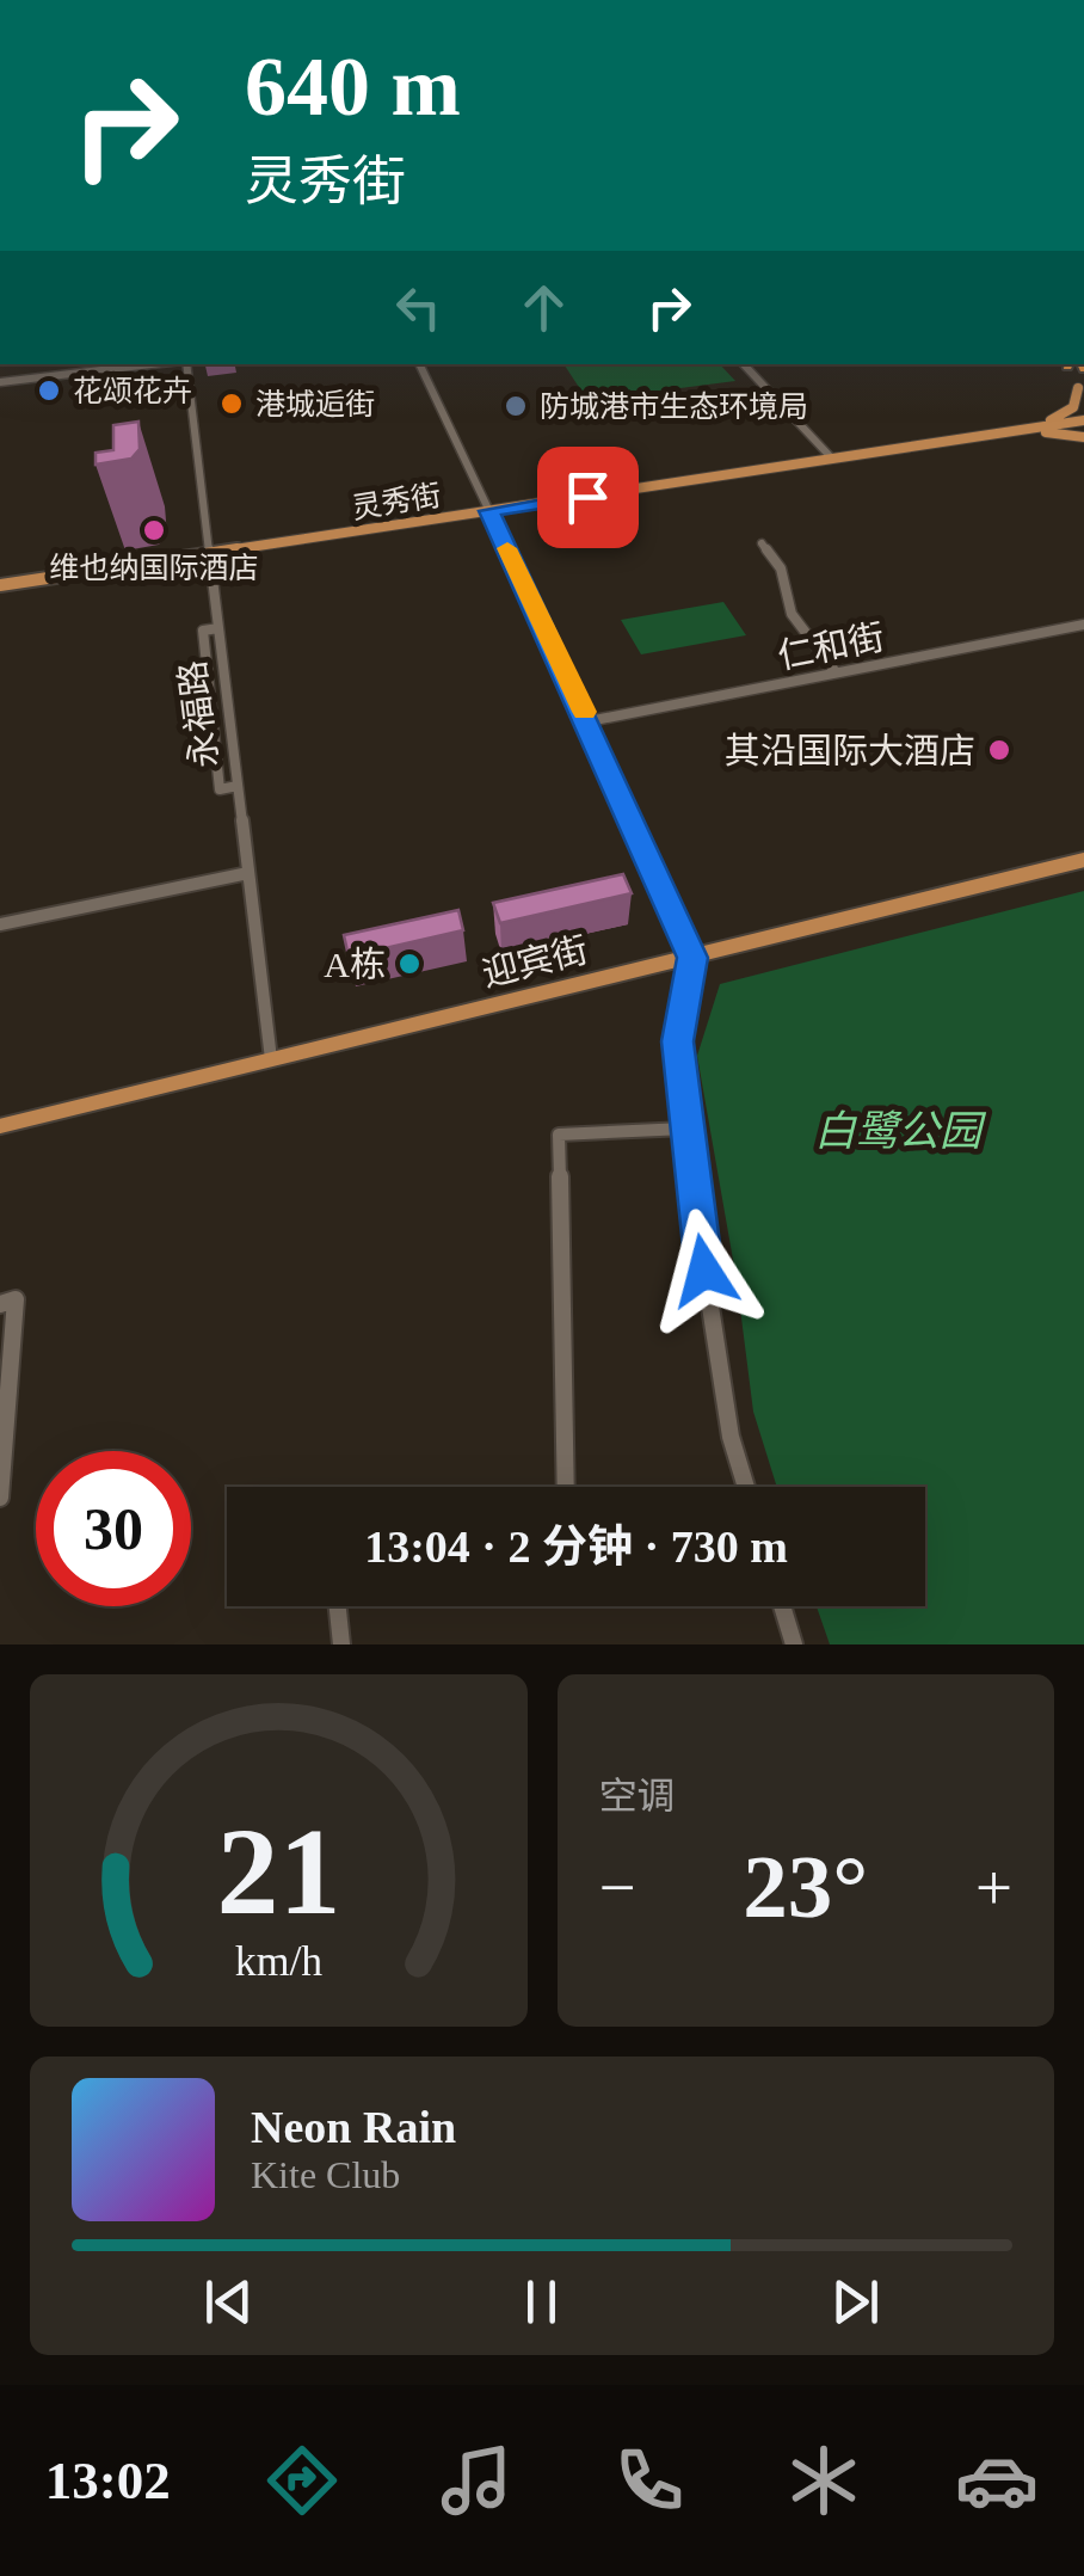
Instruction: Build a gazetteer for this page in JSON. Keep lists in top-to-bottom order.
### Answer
{
  "streets": {
    "main road": ["灵秀街", "迎宾街"],
    "street": ["仁和街", "永福路"]
  },
  "crossings": [
    ["灵秀街", "永福路"],
    ["永福路", "迎宾街"]
  ],
  "parks": ["白鹭公园"],
  "places": [
    "花颂花卉",
    "港城逅街",
    "防城港市生态环境局",
    "维也纳国际酒店",
    "其沿国际大酒店",
    "A栋"
  ],
  "page": {
    "turn": ["640 m", "灵秀街"],
    "limit": "30",
    "trip": "13:04 · 2 分钟 · 730 m",
    "tile": "空调",
    "heat": ["−", "23°", "+"],
    "song": ["Neon Rain", "Kite Club"],
    "tabs": "13:02",
    "gauge": ["21", "km/h"]
  }
}
